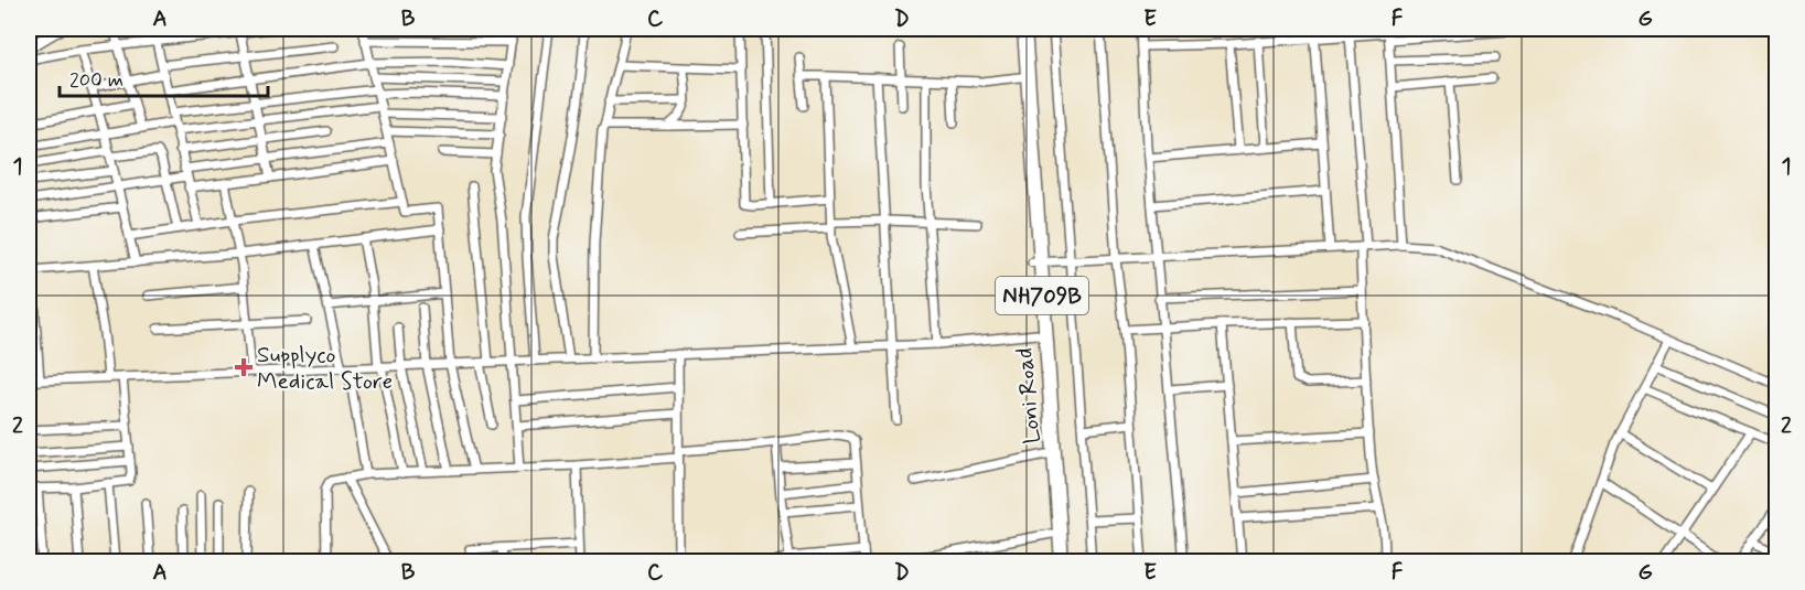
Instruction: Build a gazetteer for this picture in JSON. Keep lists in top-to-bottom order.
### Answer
{
  "streets": {
    "highway": ["NH709B", "Loni Road"]
  },
  "places": {
    "health": ["Supplyco Medical Store"]
  },
  "scale_bar": "200 m",
  "grid": {
    "columns": [
      "A",
      "B",
      "C",
      "D",
      "E",
      "F",
      "G"
    ],
    "rows": ["1", "2"]
  }
}
